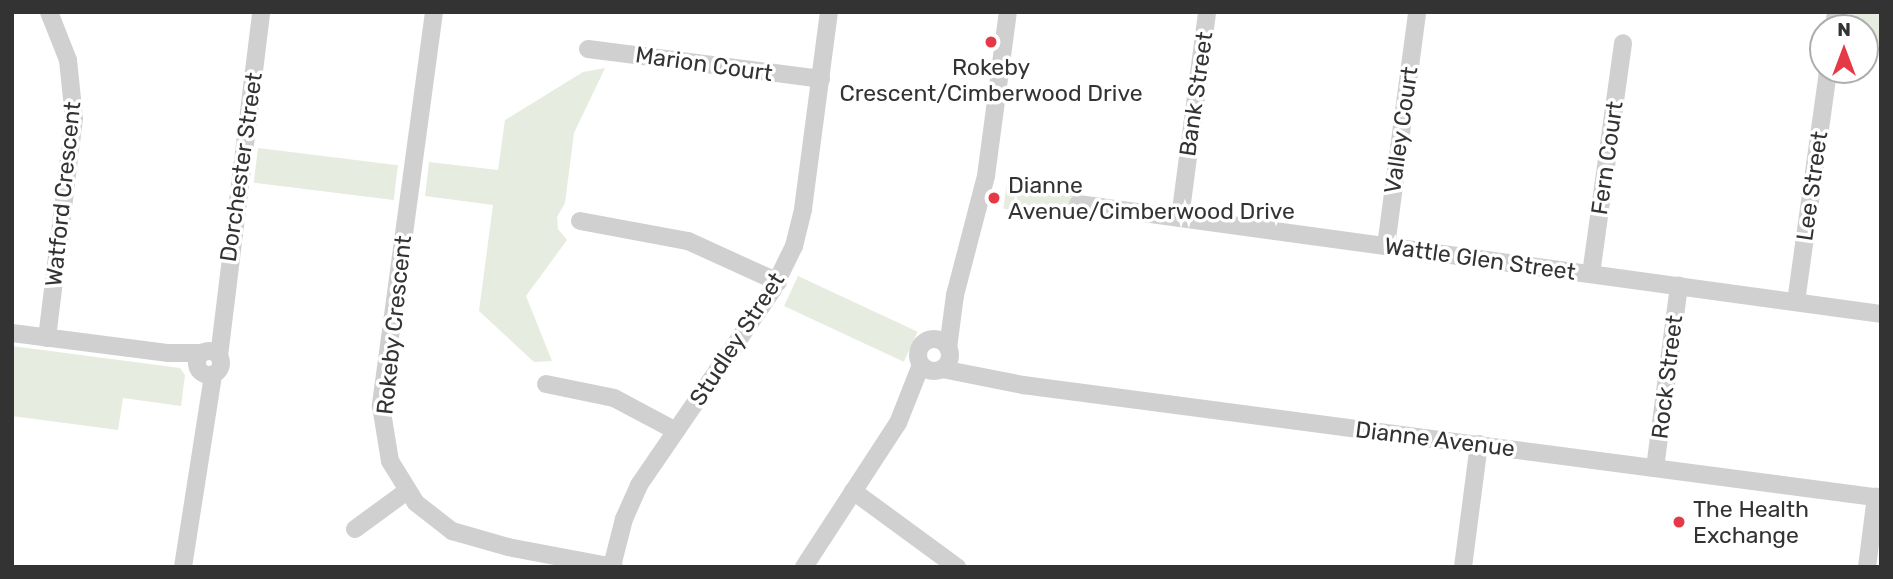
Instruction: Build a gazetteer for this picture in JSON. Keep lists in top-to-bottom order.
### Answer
{
  "streets": {
    "street": [
      "Marion Court",
      "Bank Street",
      "Valley Court",
      "Fern Court",
      "Dorchester Street",
      "Lee Street",
      "Watford Crescent",
      "Wattle Glen Street",
      "Rokeby Crescent",
      "Studley Street",
      "Rock Street",
      "Dianne Avenue"
    ]
  },
  "crossings": [
    ["Marion Court", "Studley Street"],
    ["Bank Street", "Wattle Glen Street"],
    ["Valley Court", "Wattle Glen Street"],
    ["Fern Court", "Wattle Glen Street"],
    ["Lee Street", "Wattle Glen Street"],
    ["Wattle Glen Street", "Rock Street"],
    ["Rokeby Crescent", "Studley Street"],
    ["Rock Street", "Dianne Avenue"]
  ],
  "places": ["Rokeby Crescent/Cimberwood Drive", "Dianne Avenue/Cimberwood Drive", "The Health Exchange"],
  "north": "top"
}
